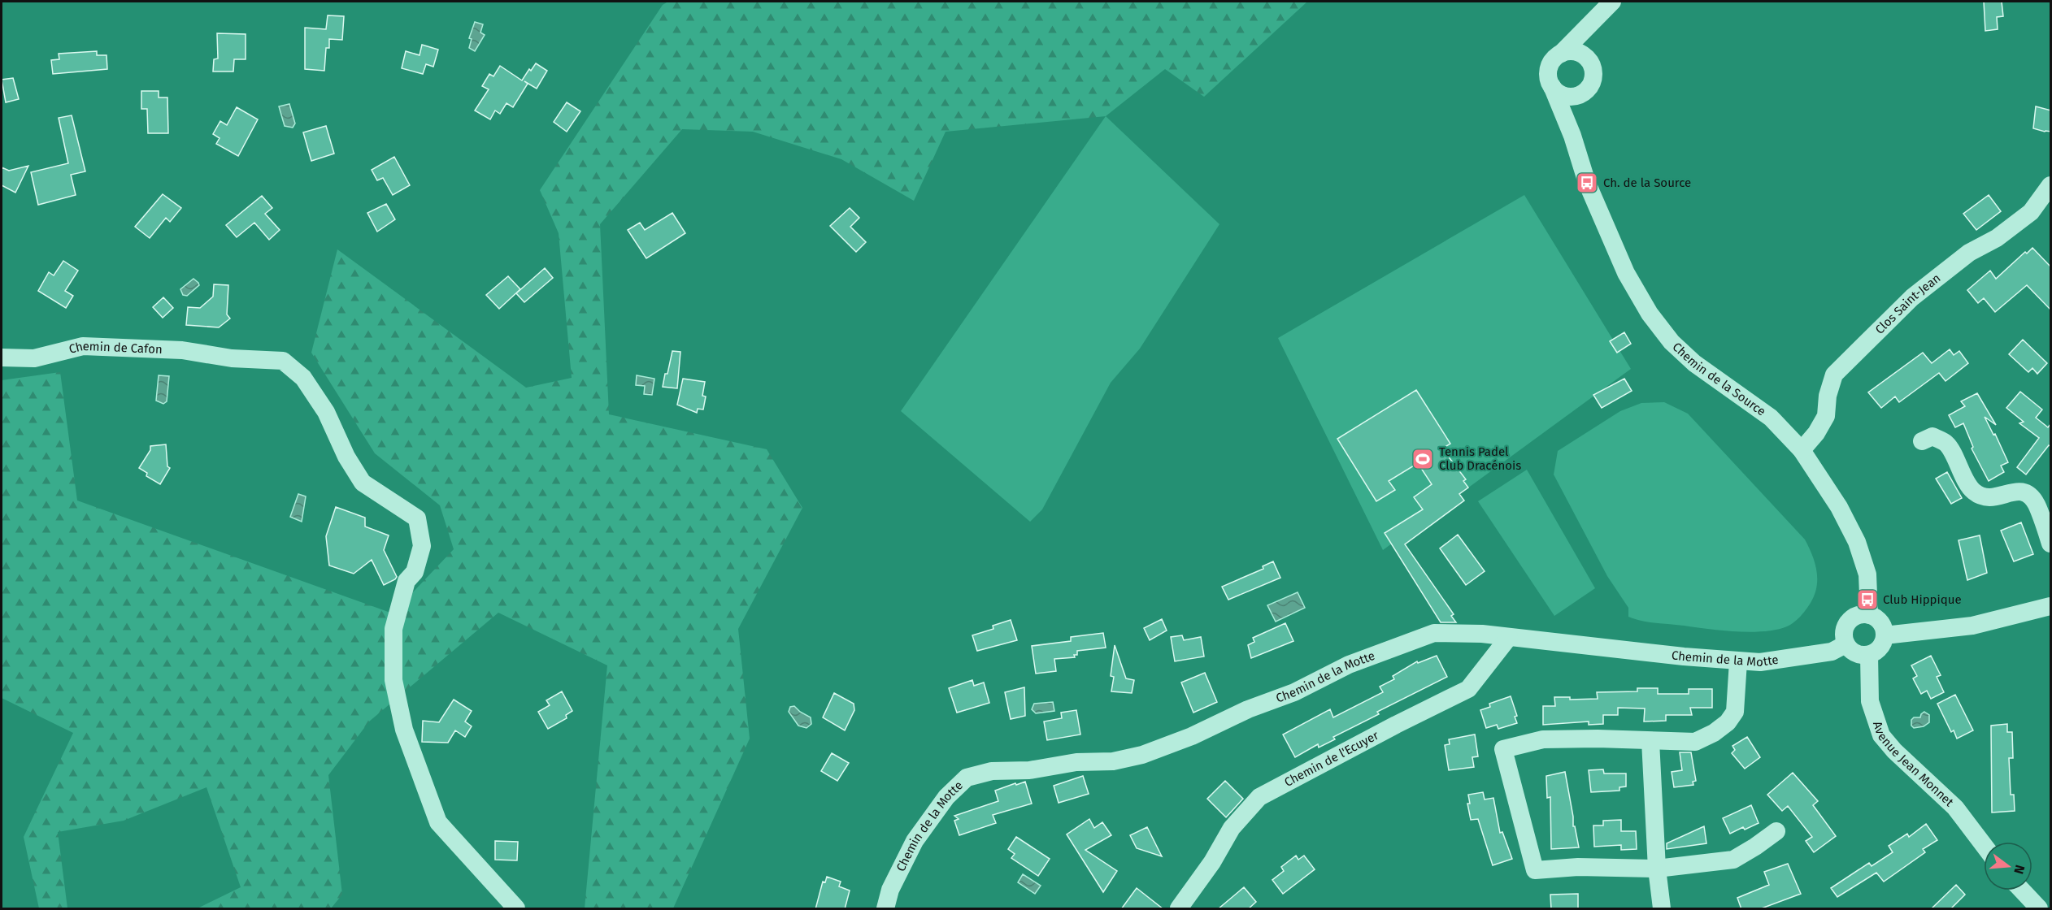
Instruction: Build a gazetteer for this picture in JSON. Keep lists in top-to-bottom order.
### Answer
{
  "streets": {
    "street": [
      "Clos Saint-Jean",
      "Chemin de Cafon",
      "Chemin de la Source",
      "Chemin de la Motte",
      "Chemin de l'Ecuyer",
      "Avenue Jean Monnet"
    ]
  },
  "crossings": [
    ["Clos Saint-Jean", "Chemin de la Source"],
    ["Chemin de la Source", "Chemin de la Motte"],
    ["Chemin de la Source", "Avenue Jean Monnet"],
    ["Chemin de la Motte", "Chemin de l'Ecuyer"],
    ["Chemin de la Motte", "Avenue Jean Monnet"]
  ],
  "places": {
    "bus stop": ["Ch. de la Source", "Club Hippique"],
    "sports": ["Tennis Padel Club Dracénois"]
  },
  "north": "right"
}
